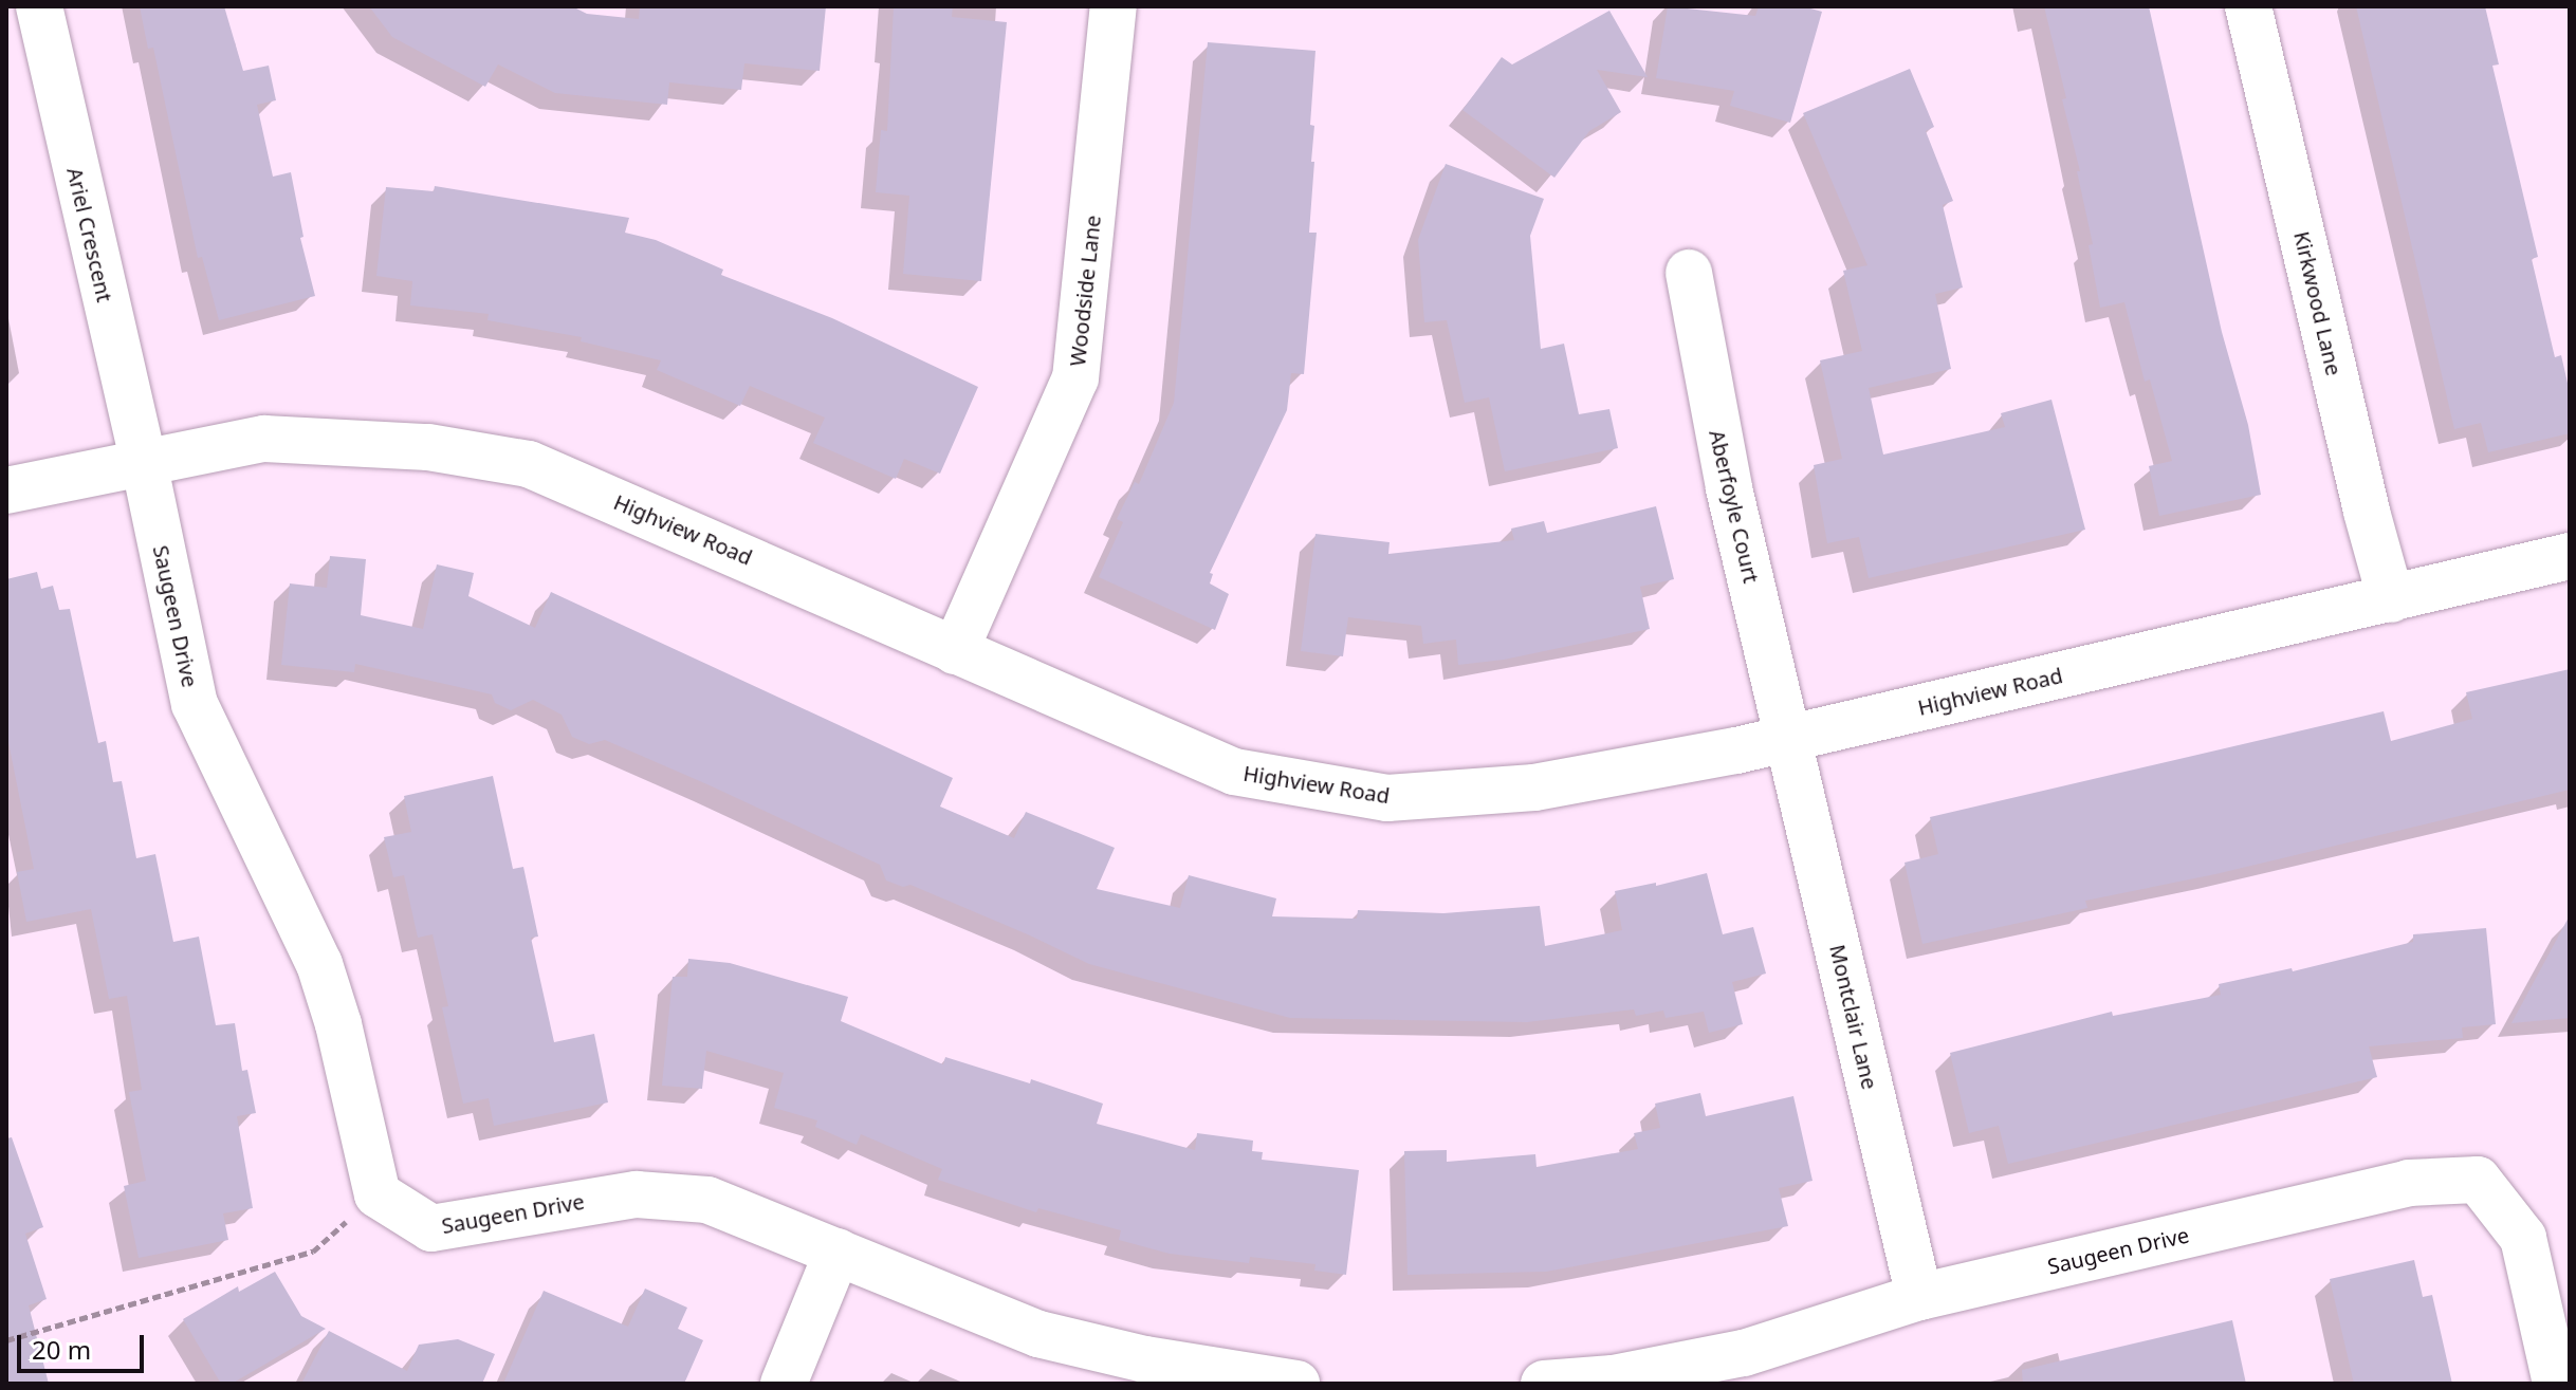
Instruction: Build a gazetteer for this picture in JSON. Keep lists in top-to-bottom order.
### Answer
{
  "streets": {
    "street": [
      "Ariel Crescent",
      "Woodside Lane",
      "Kirkwood Lane",
      "Aberfoyle Court",
      "Highview Road",
      "Saugeen Drive",
      "Montclair Lane"
    ]
  },
  "crossings": [
    ["Ariel Crescent", "Highview Road"],
    ["Ariel Crescent", "Saugeen Drive"],
    ["Woodside Lane", "Highview Road"],
    ["Kirkwood Lane", "Highview Road"],
    ["Aberfoyle Court", "Highview Road"],
    ["Aberfoyle Court", "Montclair Lane"],
    ["Highview Road", "Saugeen Drive"],
    ["Highview Road", "Montclair Lane"],
    ["Saugeen Drive", "Montclair Lane"]
  ],
  "scale_bar": "20 m"
}
